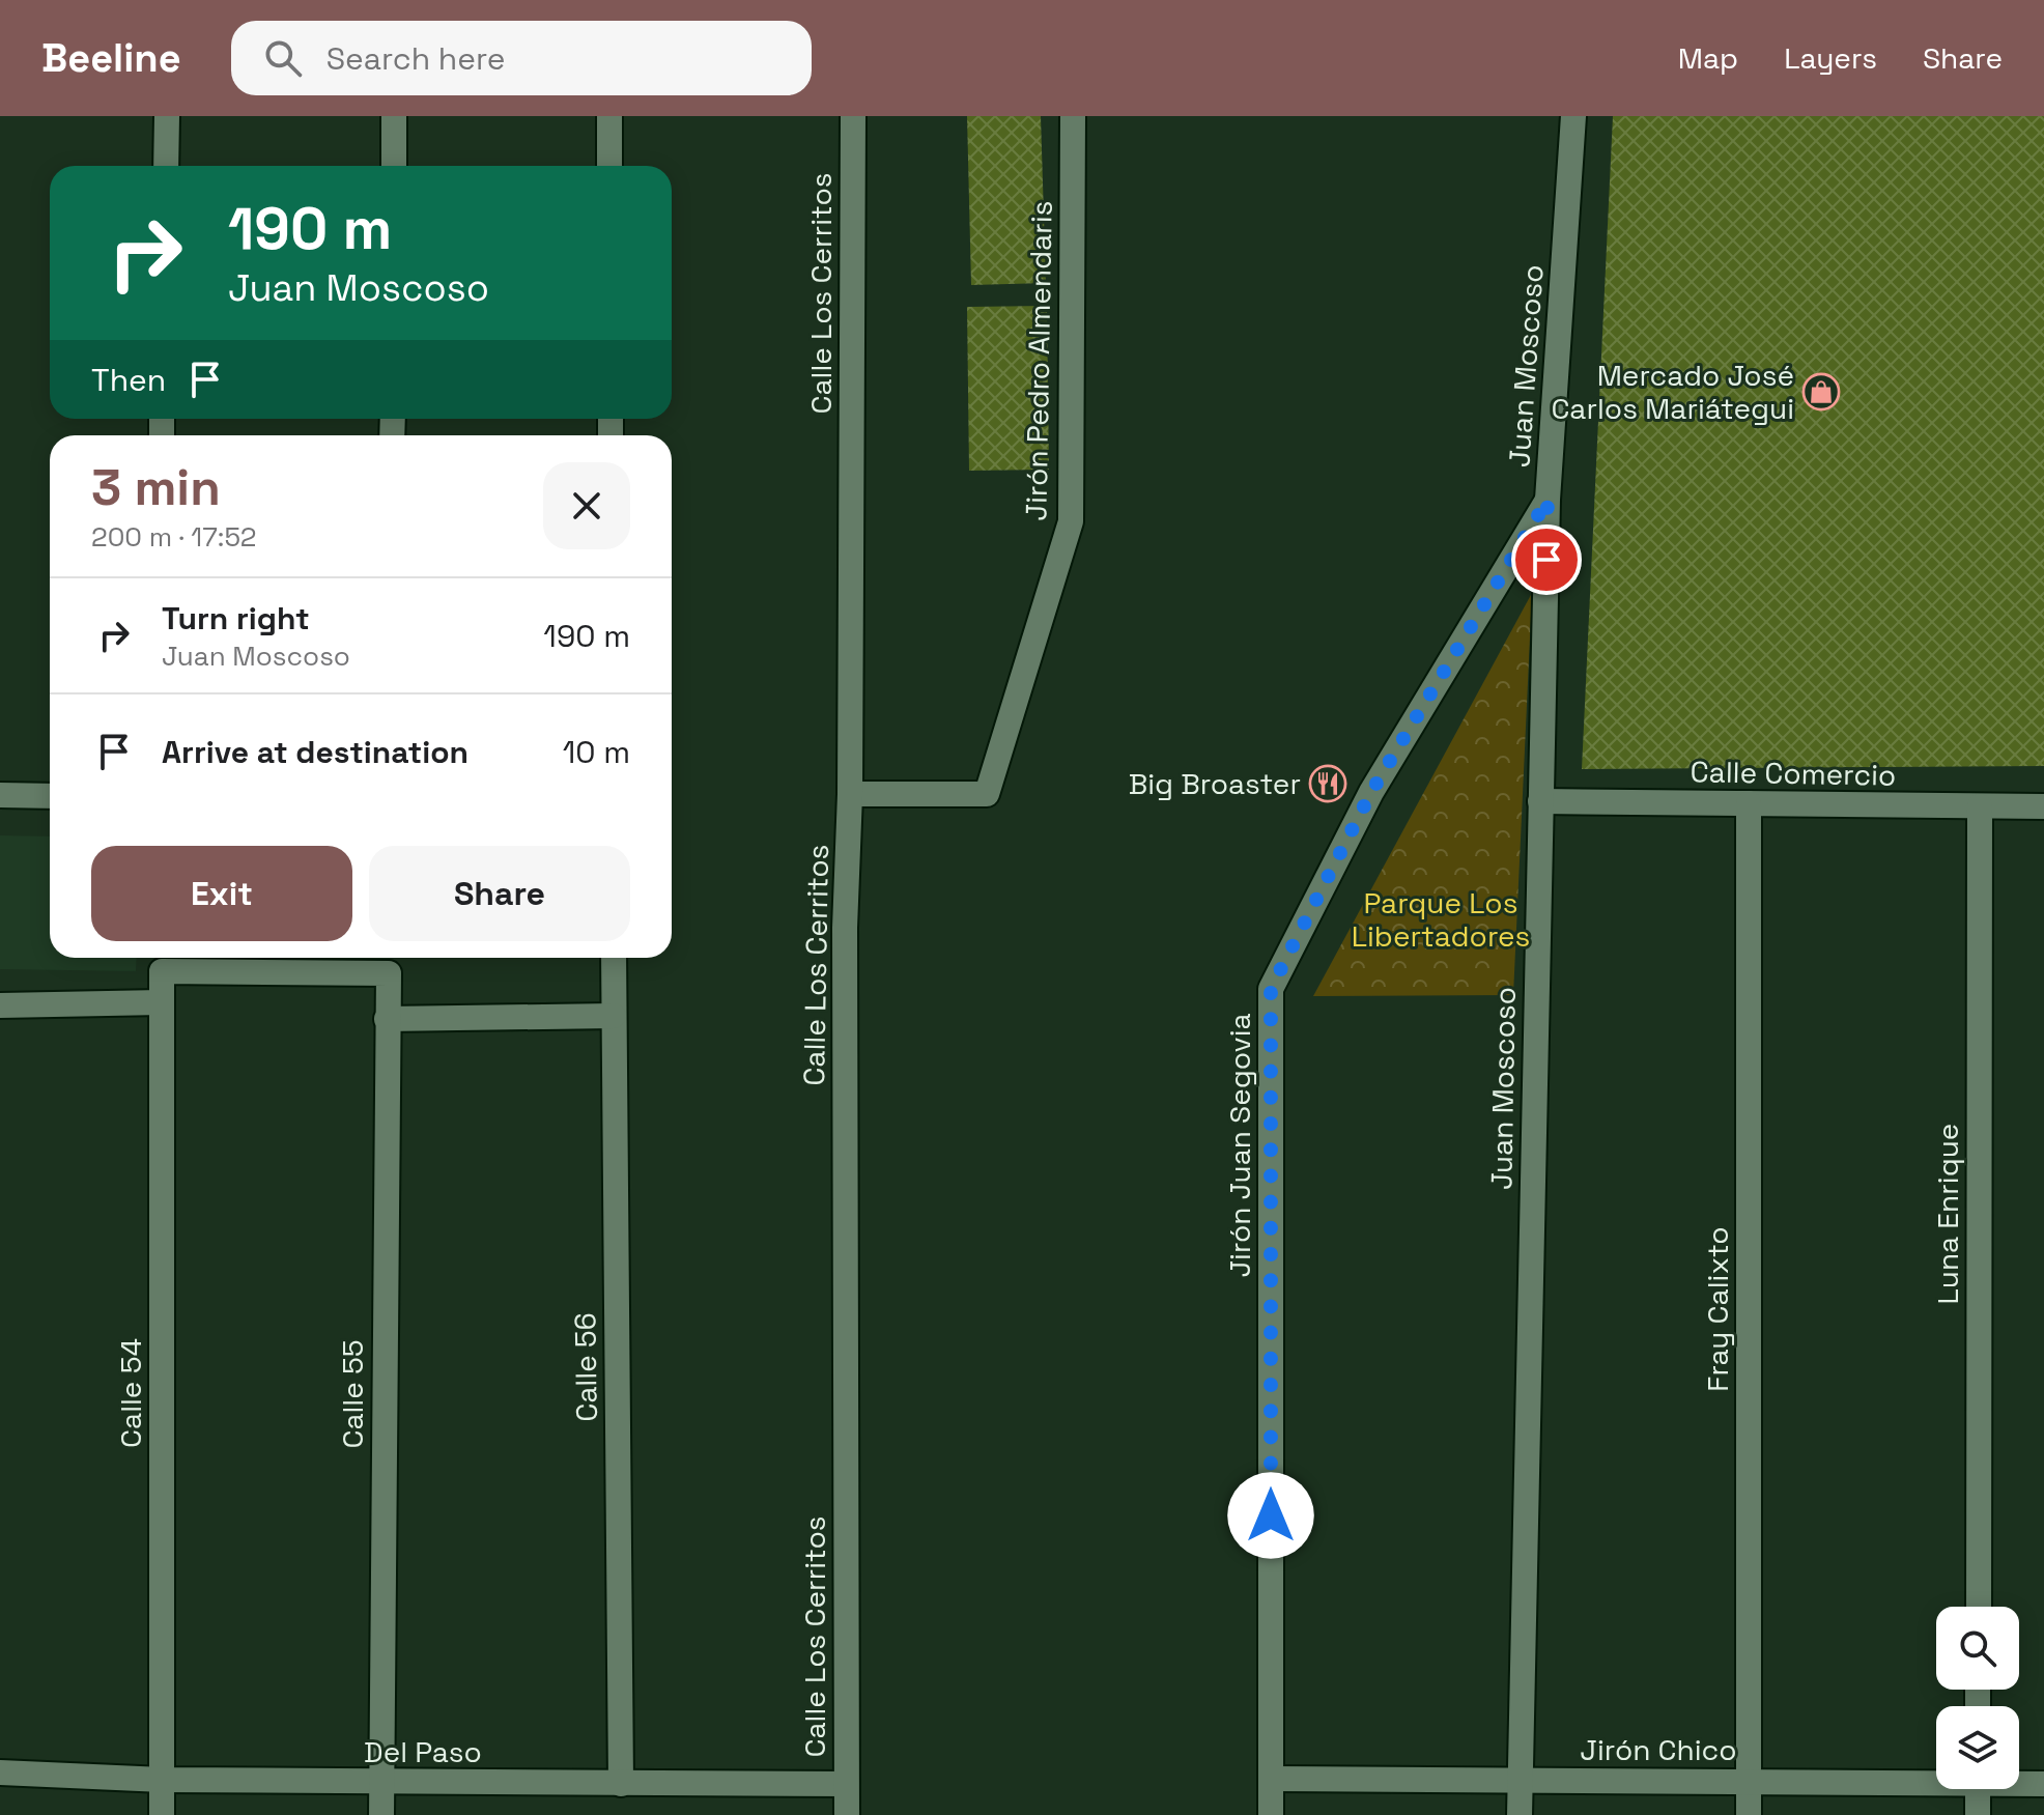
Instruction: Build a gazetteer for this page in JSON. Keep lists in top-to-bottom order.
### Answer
{
  "streets": {
    "street": [
      "Calle Los Cerritos",
      "Jirón Pedro Almendaris",
      "Juan Moscoso",
      "Calle Comercio",
      "Jirón Juan Segovia",
      "Luna Enrique",
      "Fray Calixto",
      "Calle 56",
      "Calle 54",
      "Calle 55",
      "Jirón Chico",
      "Del Paso"
    ]
  },
  "crossings": [
    ["Calle Los Cerritos", "Jirón Pedro Almendaris"],
    ["Calle Los Cerritos", "Del Paso"],
    ["Juan Moscoso", "Calle Comercio"],
    ["Juan Moscoso", "Jirón Juan Segovia"],
    ["Juan Moscoso", "Jirón Chico"],
    ["Calle Comercio", "Luna Enrique"],
    ["Calle Comercio", "Fray Calixto"],
    ["Jirón Juan Segovia", "Jirón Chico"],
    ["Fray Calixto", "Jirón Chico"],
    ["Calle 56", "Del Paso"],
    ["Calle 54", "Calle 55"],
    ["Calle 54", "Del Paso"],
    ["Calle 55", "Del Paso"]
  ],
  "parks": ["Parque Los Libertadores"],
  "places": {
    "shop": ["Mercado José Carlos Mariátegui"],
    "restaurant": ["Big Broaster"]
  },
  "page": {
    "header": "Beeline",
    "search": "Search here",
    "nav": ["Map", "Layers", "Share"],
    "turn": ["190 m", "Juan Moscoso"],
    "then": "Then",
    "heading": ["3 min", "200 m · 17:52"],
    "list": [
      {
        "name": "Turn right",
        "note": "Juan Moscoso",
        "value": "190 m"
      },
      {
        "name": "Arrive at destination",
        "value": "10 m"
      }
    ],
    "buttons": ["Exit", "Share"]
  }
}
